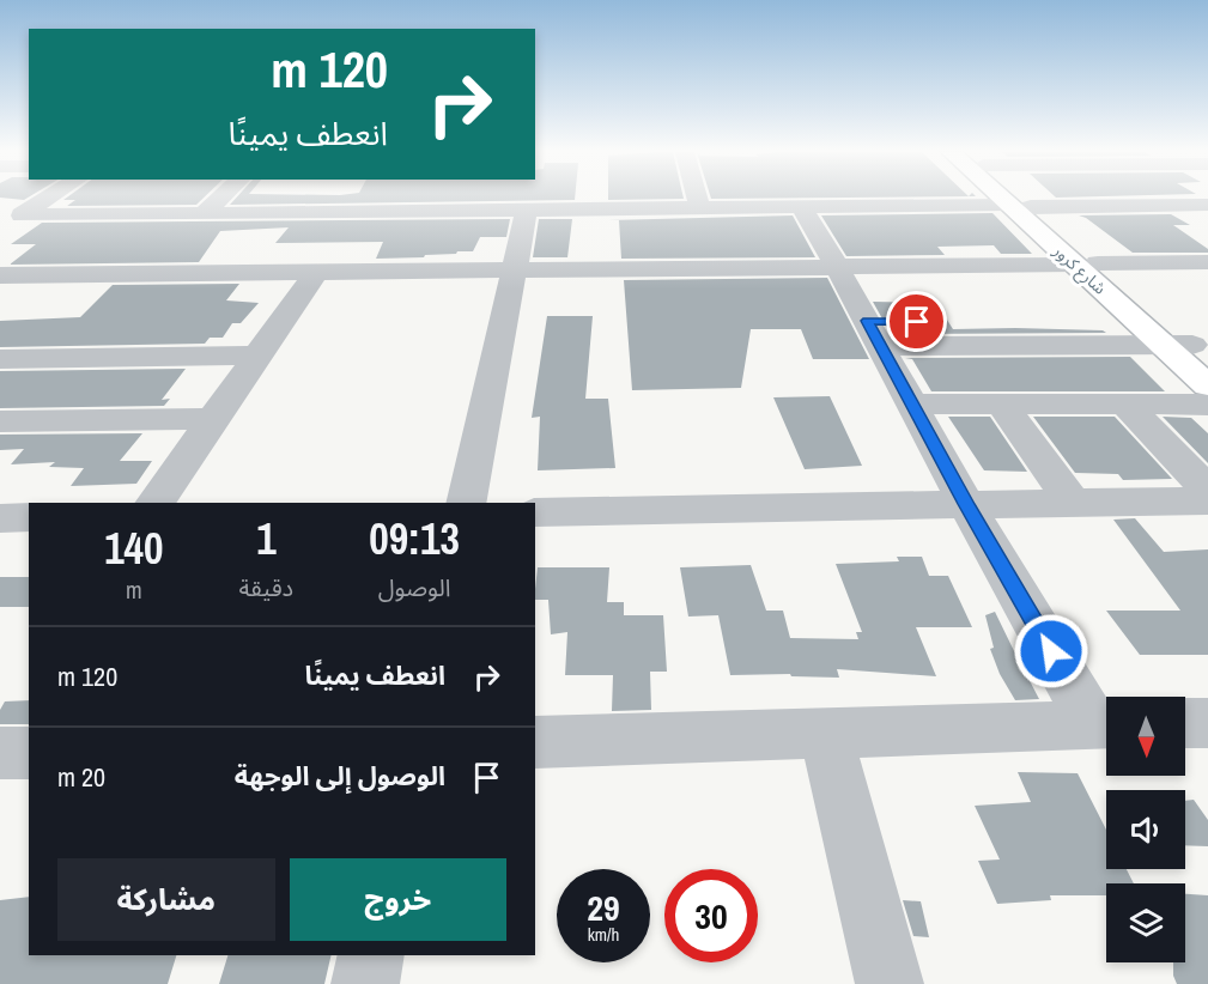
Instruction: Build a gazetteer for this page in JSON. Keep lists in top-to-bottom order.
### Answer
{
  "streets": {
    "main road": ["شارع كرور"]
  },
  "north": "bottom",
  "page": {
    "turn": ["120 m", "انعطف يمينًا"],
    "eta": [
      "09:13",
      "الوصول",
      "1",
      "دقيقة",
      "140",
      "m"
    ],
    "list": [
      {
        "name": "انعطف يمينًا",
        "value": "120 m"
      },
      {
        "name": "الوصول إلى الوجهة",
        "value": "20 m"
      }
    ],
    "buttons": ["خروج", "مشاركة"],
    "speed": "29 km/h",
    "limit": "30"
  }
}
